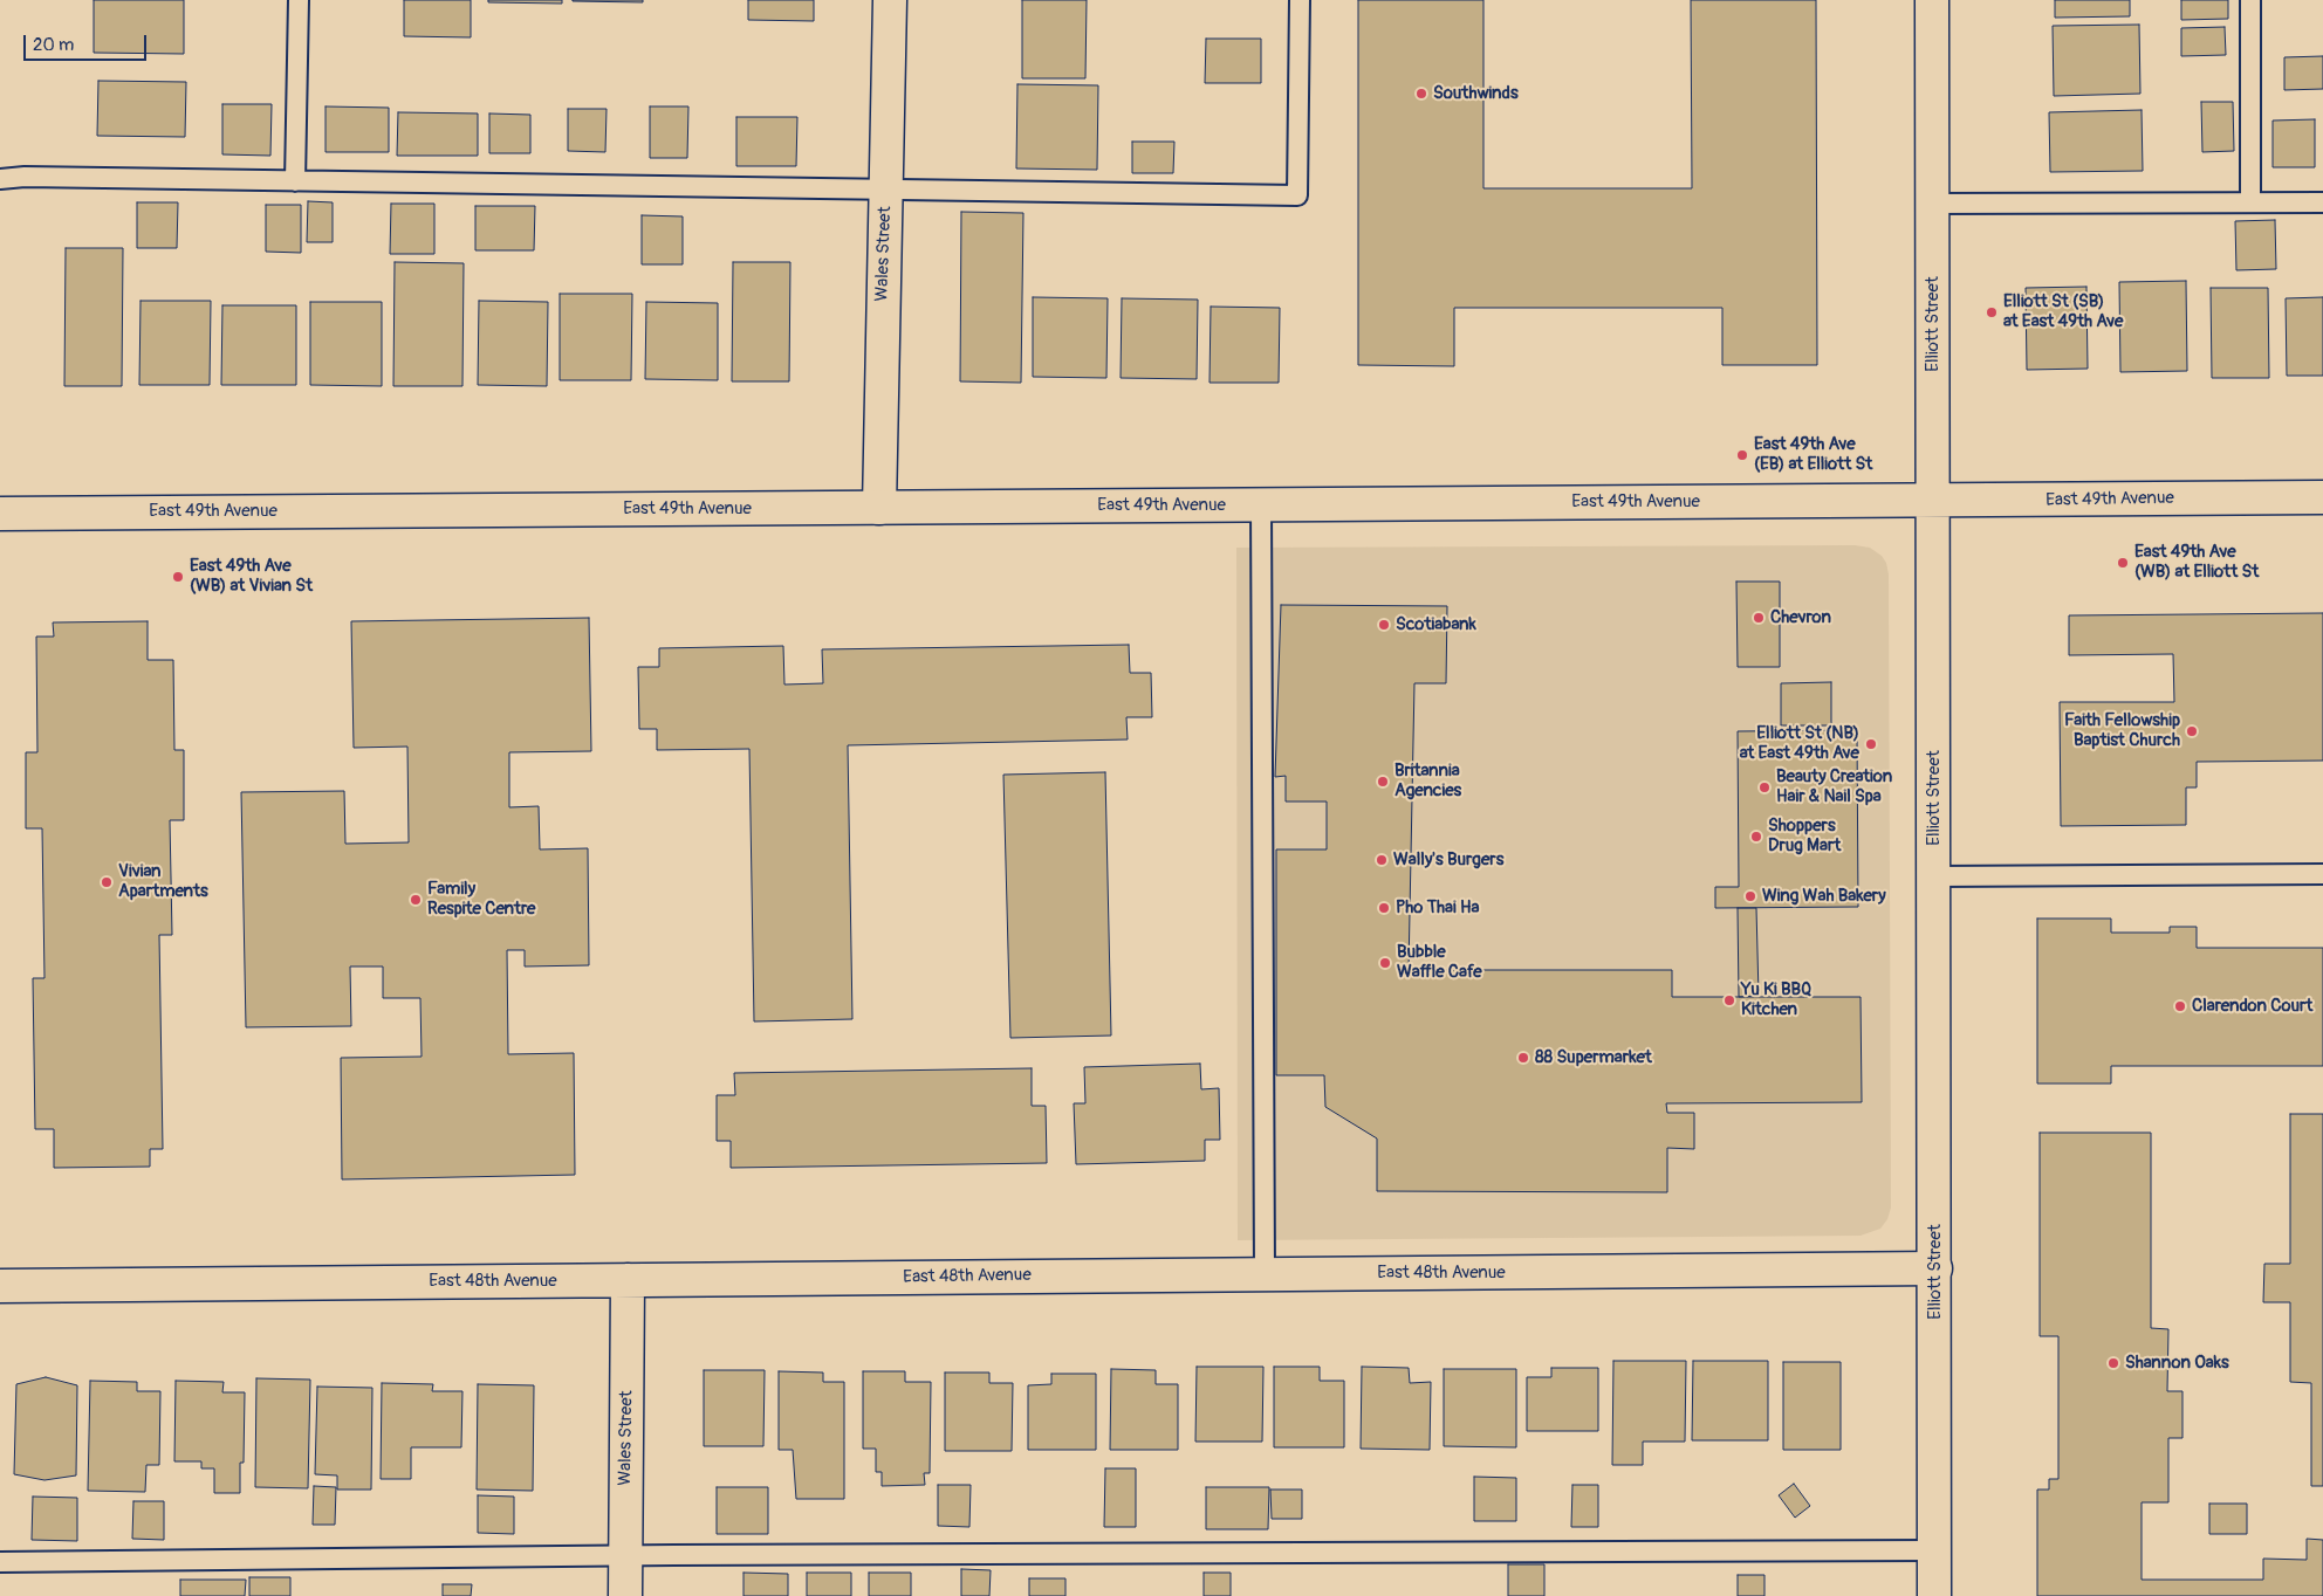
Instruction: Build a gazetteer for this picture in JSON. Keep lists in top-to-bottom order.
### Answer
{
  "streets": {
    "street": [
      "Wales Street",
      "Elliott Street",
      "East 49th Avenue",
      "East 48th Avenue"
    ]
  },
  "crossings": [
    ["Wales Street", "East 49th Avenue"],
    ["Wales Street", "East 48th Avenue"],
    ["Elliott Street", "East 49th Avenue"],
    ["Elliott Street", "East 48th Avenue"]
  ],
  "places": [
    "Southwinds",
    "Elliott St (SB) at East 49th Ave",
    "East 49th Ave (EB) at Elliott St",
    "East 49th Ave (WB) at Elliott St",
    "East 49th Ave (WB) at Vivian St",
    "Chevron",
    "Scotiabank",
    "Faith Fellowship Baptist Church",
    "Elliott St (NB) at East 49th Ave",
    "Britannia Agencies",
    "Beauty Creation Hair & Nail Spa",
    "Shoppers Drug Mart",
    "Wally's Burgers",
    "Vivian Apartments",
    "Wing Wah Bakery",
    "Family Respite Centre",
    "Pho Thai Ha",
    "Bubble Waffle Cafe",
    "Yu Ki BBQ Kitchen",
    "Clarendon Court",
    "88 Supermarket",
    "Shannon Oaks"
  ],
  "scale_bar": "20 m"
}
